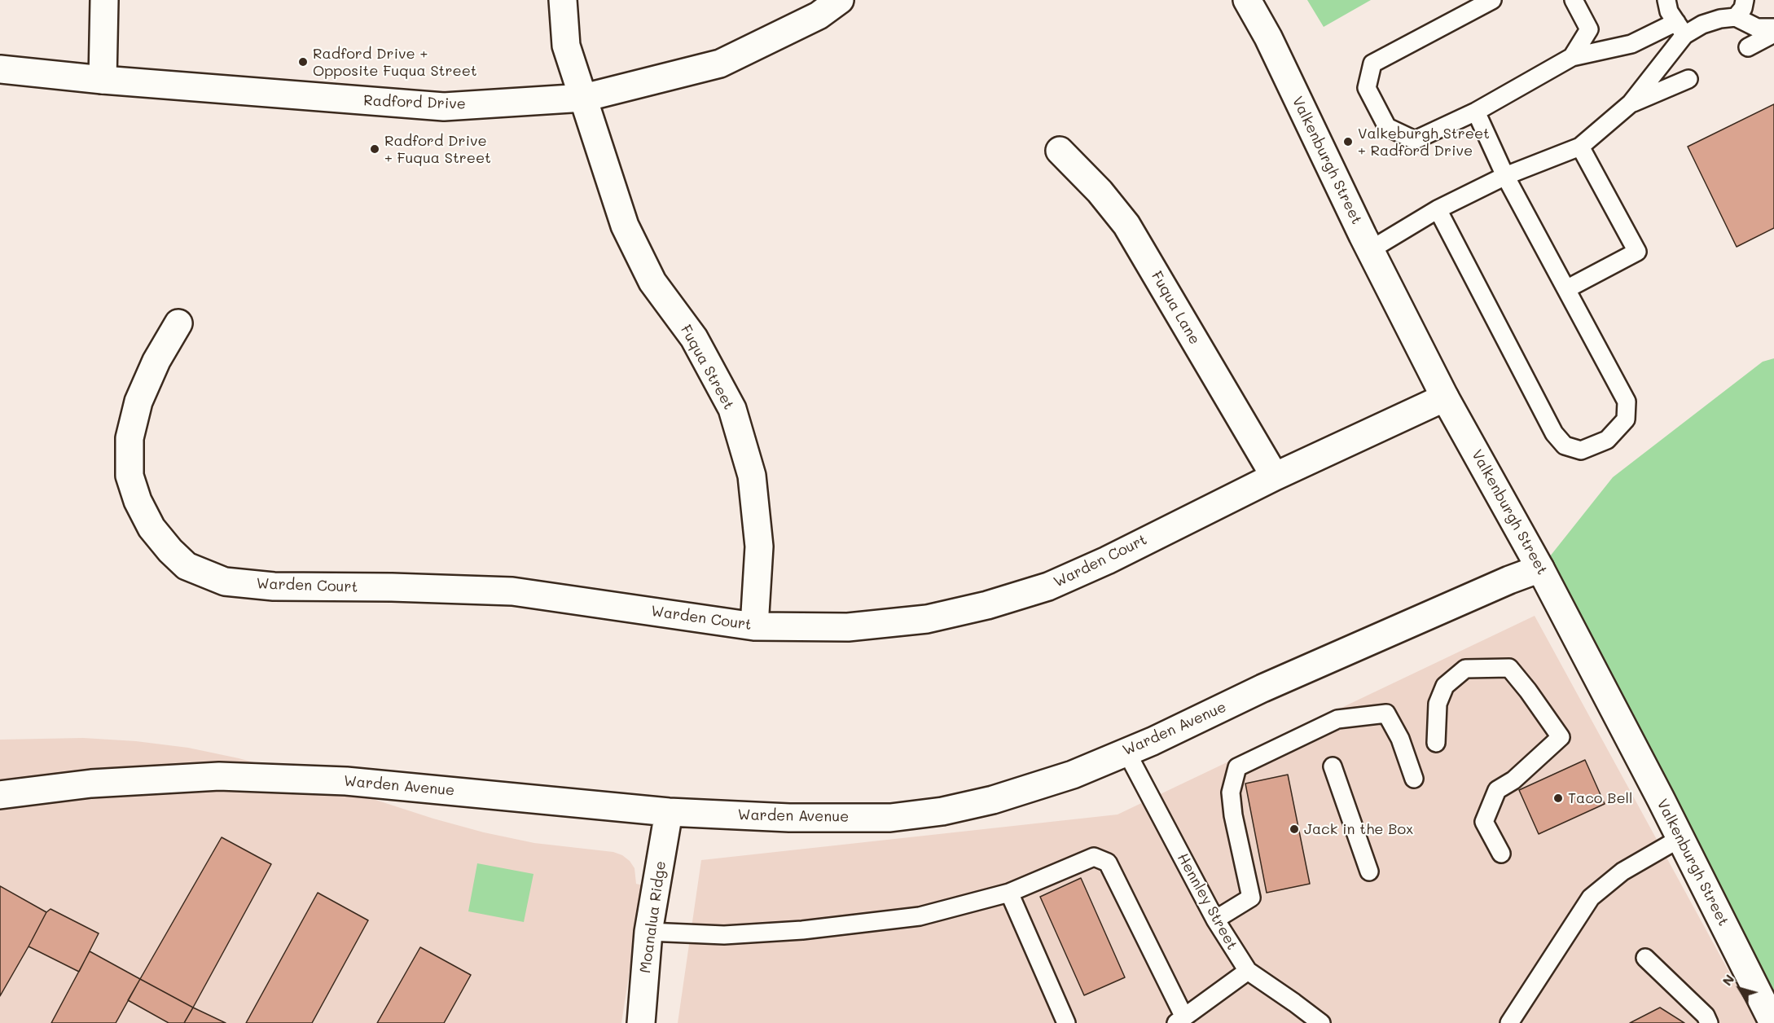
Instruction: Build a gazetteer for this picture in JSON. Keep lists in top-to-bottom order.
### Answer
{
  "streets": {
    "street": [
      "Radford Drive",
      "Valkenburgh Street",
      "Fuqua Lane",
      "Fuqua Street",
      "Warden Court",
      "Warden Avenue",
      "Moanalua Ridge"
    ],
    "lane": ["Hennley Street"]
  },
  "crossings": [
    ["Radford Drive", "Fuqua Street"],
    ["Valkenburgh Street", "Warden Court"],
    ["Valkenburgh Street", "Warden Avenue"],
    ["Fuqua Lane", "Warden Court"],
    ["Fuqua Street", "Warden Court"],
    ["Warden Avenue", "Hennley Street"],
    ["Warden Avenue", "Moanalua Ridge"]
  ],
  "places": [
    "Radford Drive + Opposite Fuqua Street",
    "Valkeburgh Street + Radford Drive",
    "Radford Drive + Fuqua Street",
    "Taco Bell",
    "Jack in the Box"
  ],
  "north": "top left"
}
